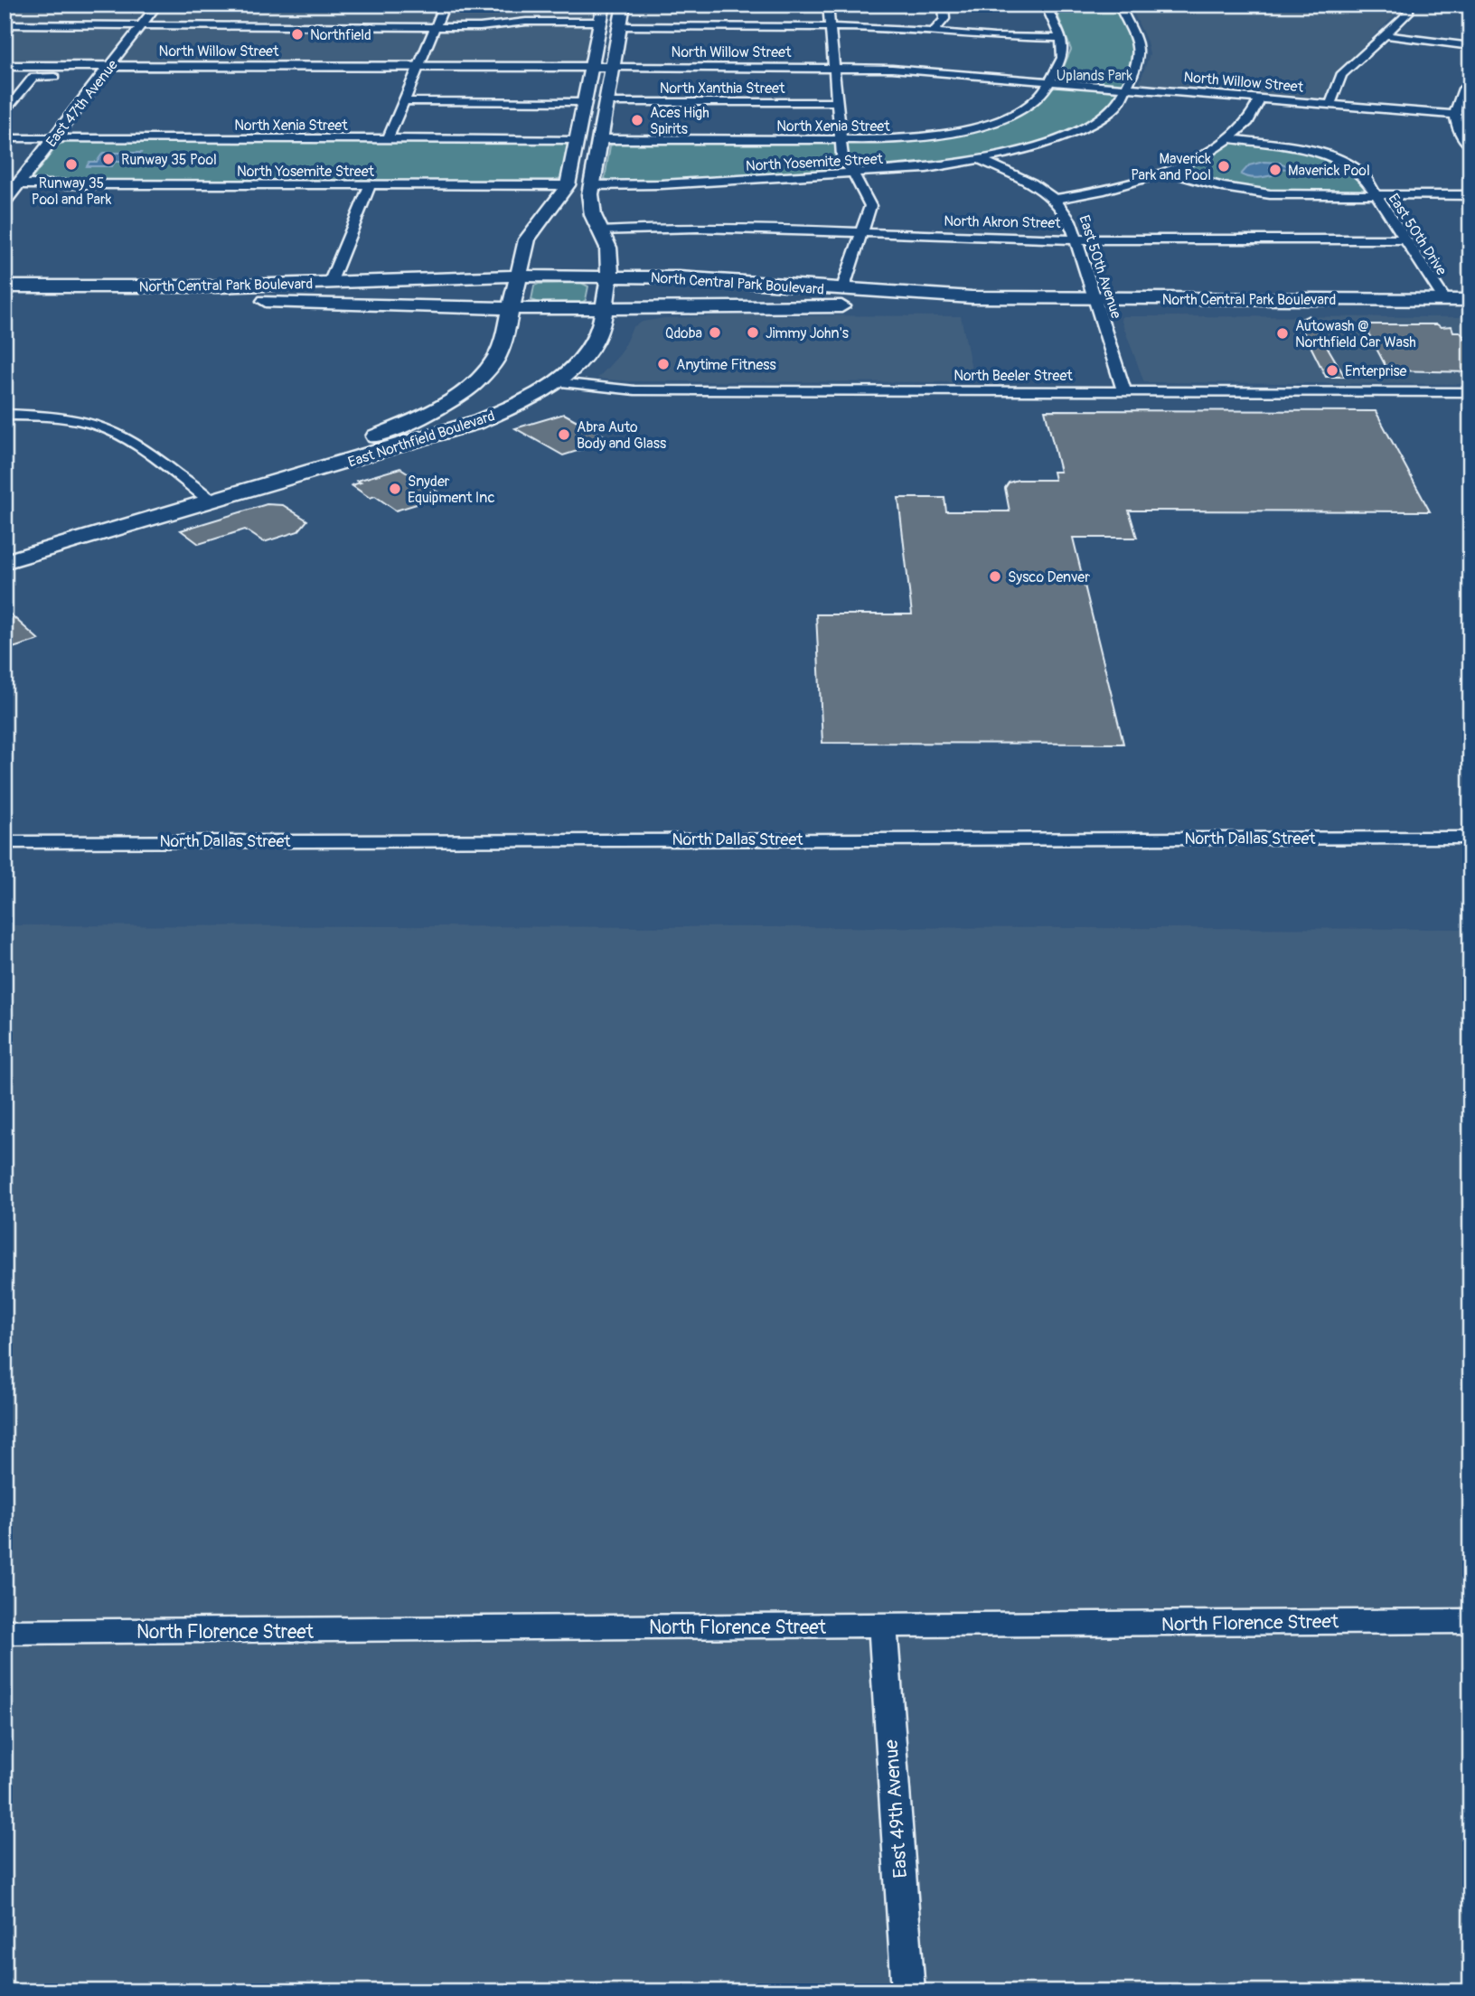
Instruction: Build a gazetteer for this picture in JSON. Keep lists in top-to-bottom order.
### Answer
{
  "streets": {
    "main road": ["North Central Park Boulevard", "East Northfield Boulevard"],
    "street": [
      "North Willow Street",
      "North Xanthia Street",
      "East 47th Avenue",
      "North Xenia Street",
      "North Yosemite Street",
      "North Akron Street",
      "East 50th Drive",
      "East 50th Avenue",
      "North Beeler Street",
      "North Dallas Street",
      "North Florence Street",
      "East 49th Avenue"
    ]
  },
  "crossings": [
    ["North Willow Street", "East 47th Avenue"],
    ["North Willow Street", "North Xenia Street"],
    ["North Willow Street", "North Yosemite Street"],
    ["North Willow Street", "East Northfield Boulevard"],
    ["North Xanthia Street", "East Northfield Boulevard"],
    ["East 47th Avenue", "North Xenia Street"],
    ["East 47th Avenue", "North Yosemite Street"],
    ["North Xenia Street", "East Northfield Boulevard"],
    ["North Yosemite Street", "East 50th Avenue"],
    ["North Yosemite Street", "East Northfield Boulevard"],
    ["North Akron Street", "East 50th Drive"],
    ["North Akron Street", "East 50th Avenue"],
    ["North Akron Street", "East Northfield Boulevard"],
    ["East 50th Drive", "North Central Park Boulevard"],
    ["East 50th Avenue", "North Central Park Boulevard"],
    ["East 50th Avenue", "North Beeler Street"],
    ["North Central Park Boulevard", "East Northfield Boulevard"],
    ["North Beeler Street", "East Northfield Boulevard"],
    ["North Florence Street", "East 49th Avenue"]
  ],
  "parks": ["Uplands Park"],
  "places": [
    "Northfield",
    "Aces High Spirits",
    "Runway 35 Pool",
    "Runway 35 Pool and Park",
    "Maverick Park and Pool",
    "Maverick Pool",
    "Qdoba",
    "Jimmy John's",
    "Autowash @ Northfield Car Wash",
    "Anytime Fitness",
    "Enterprise",
    "Abra Auto Body and Glass",
    "Snyder Equipment Inc",
    "Sysco Denver"
  ]
}
